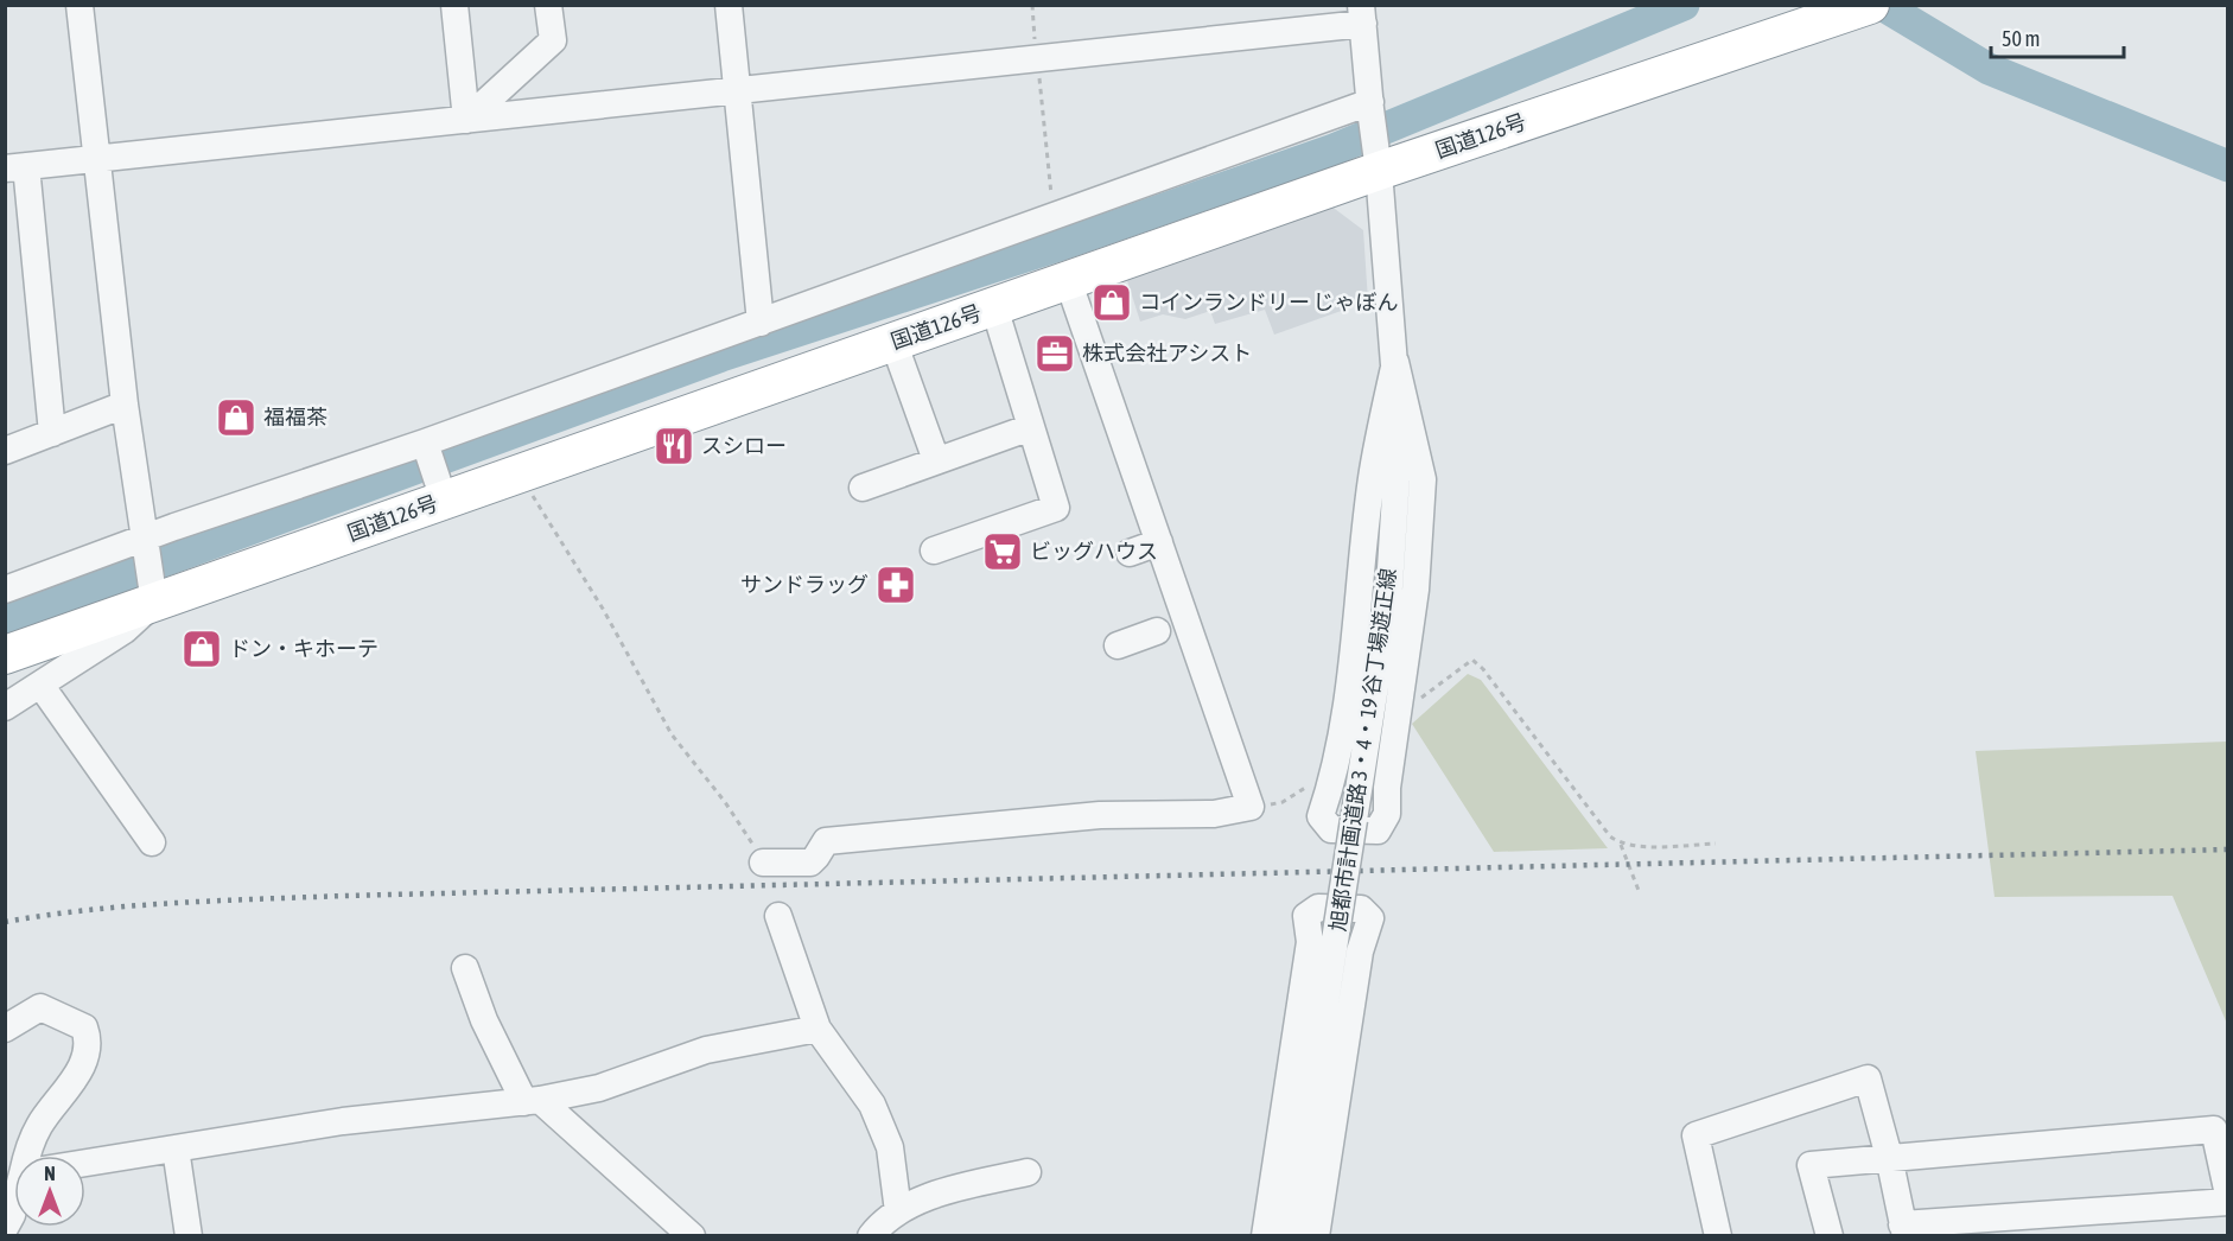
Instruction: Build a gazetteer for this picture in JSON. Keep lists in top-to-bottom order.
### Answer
{
  "streets": {
    "highway": ["国道126号"],
    "street": ["旭都市計画道路 3・4・19 谷丁場遊正線"]
  },
  "crossings": [
    ["国道126号", "旭都市計画道路 3・4・19 谷丁場遊正線"]
  ],
  "places": {
    "shop": ["コインランドリー じゃぼん", "福福茶", "ドン・キホーテ"],
    "office": ["株式会社アシスト"],
    "restaurant": ["スシロー"],
    "supermarket": ["ビッグハウス"],
    "pharmacy": ["サンドラッグ"]
  },
  "scale_bar": "50 m",
  "north": "top"
}
